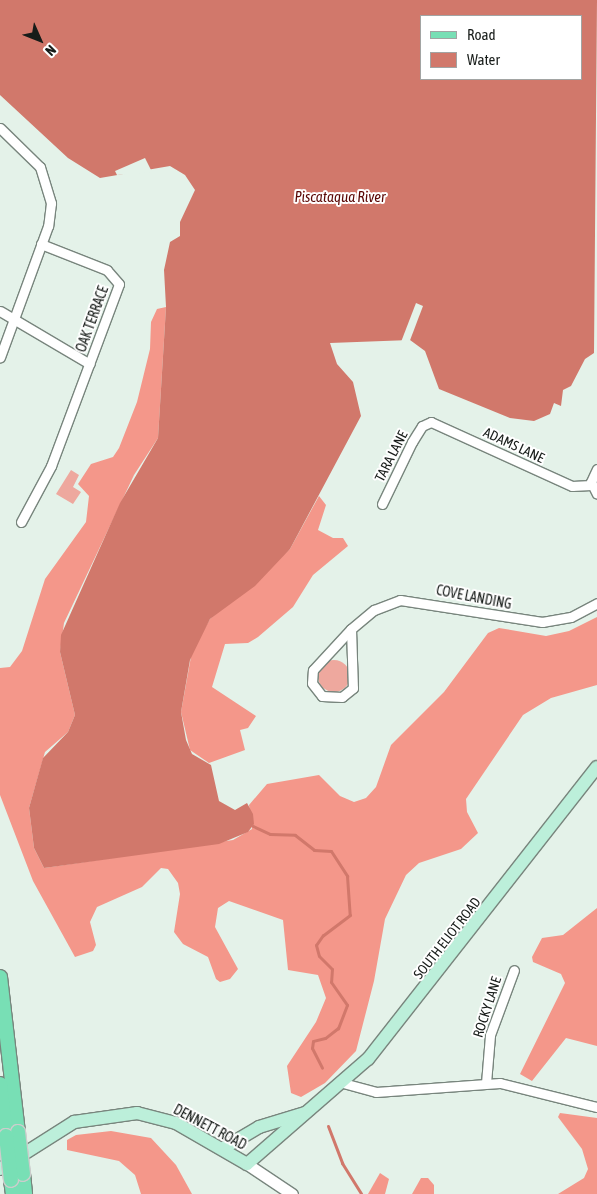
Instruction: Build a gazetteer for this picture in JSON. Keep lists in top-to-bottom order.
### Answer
{
  "streets": {
    "main road": ["SOUTH ELIOT ROAD", "DENNETT ROAD"],
    "street": [
      "OAK TERRACE",
      "ADAMS LANE",
      "TARA LANE",
      "COVE LANDING",
      "ROCKY LANE"
    ]
  },
  "crossings": [
    ["ADAMS LANE", "TARA LANE"],
    ["SOUTH ELIOT ROAD", "DENNETT ROAD"]
  ],
  "water": ["Piscataqua River"],
  "legend": ["Road", "Water"],
  "north": "bottom right"
}
